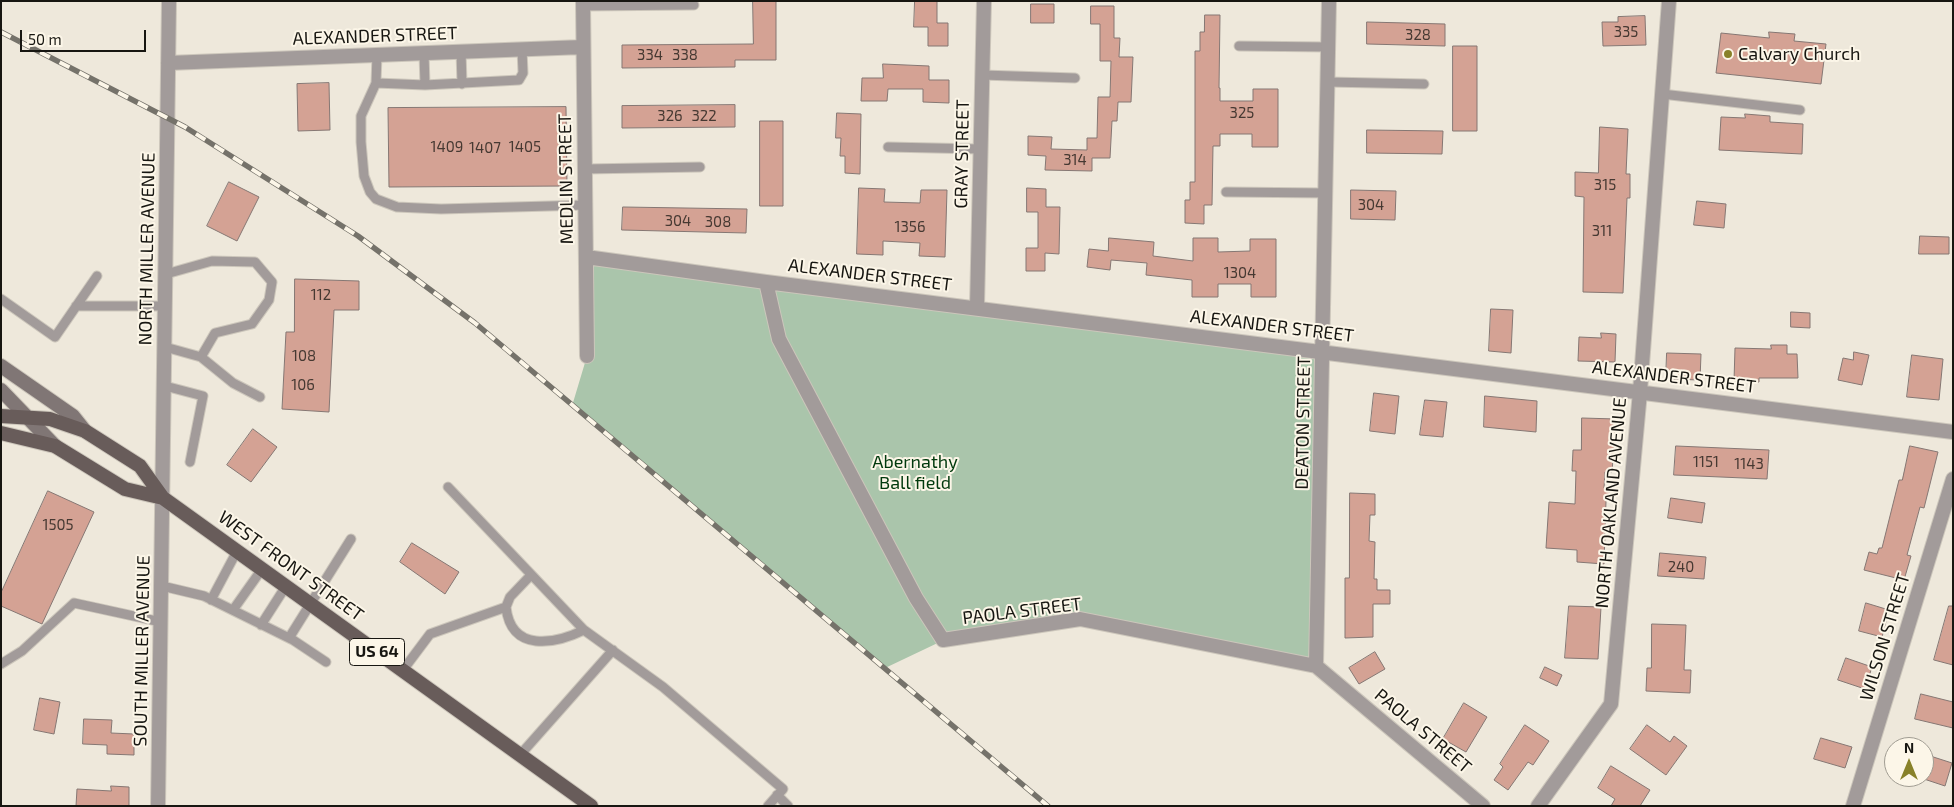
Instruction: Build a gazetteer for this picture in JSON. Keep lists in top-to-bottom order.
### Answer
{
  "streets": {
    "main road": ["WEST FRONT STREET", "US 64"],
    "street": [
      "ALEXANDER STREET",
      "GRAY STREET",
      "MEDLIN STREET",
      "NORTH MILLER AVENUE",
      "DEATON STREET",
      "NORTH OAKLAND AVENUE",
      "PAOLA STREET",
      "WILSON STREET",
      "SOUTH MILLER AVENUE"
    ]
  },
  "crossings": [
    ["ALEXANDER STREET", "GRAY STREET"],
    ["ALEXANDER STREET", "MEDLIN STREET"],
    ["ALEXANDER STREET", "NORTH MILLER AVENUE"],
    ["ALEXANDER STREET", "DEATON STREET"],
    ["ALEXANDER STREET", "NORTH OAKLAND AVENUE"],
    ["ALEXANDER STREET", "PAOLA STREET"],
    ["NORTH MILLER AVENUE", "WEST FRONT STREET"],
    ["NORTH MILLER AVENUE", "SOUTH MILLER AVENUE"],
    ["DEATON STREET", "PAOLA STREET"],
    ["WEST FRONT STREET", "SOUTH MILLER AVENUE"],
    ["WEST FRONT STREET", "US 64"]
  ],
  "parks": ["Abernathy Ball field"],
  "places": ["Calvary Church"],
  "house_numbers": [
    "335",
    "328",
    "334",
    "338",
    "325",
    "326",
    "322",
    "1409",
    "1405",
    "1407",
    "314",
    "315",
    "304",
    "304",
    "308",
    "1356",
    "311",
    "1304",
    "112",
    "108",
    "106",
    "1151",
    "1143",
    "1505",
    "240"
  ],
  "scale_bar": "50 m",
  "north": "top"
}
